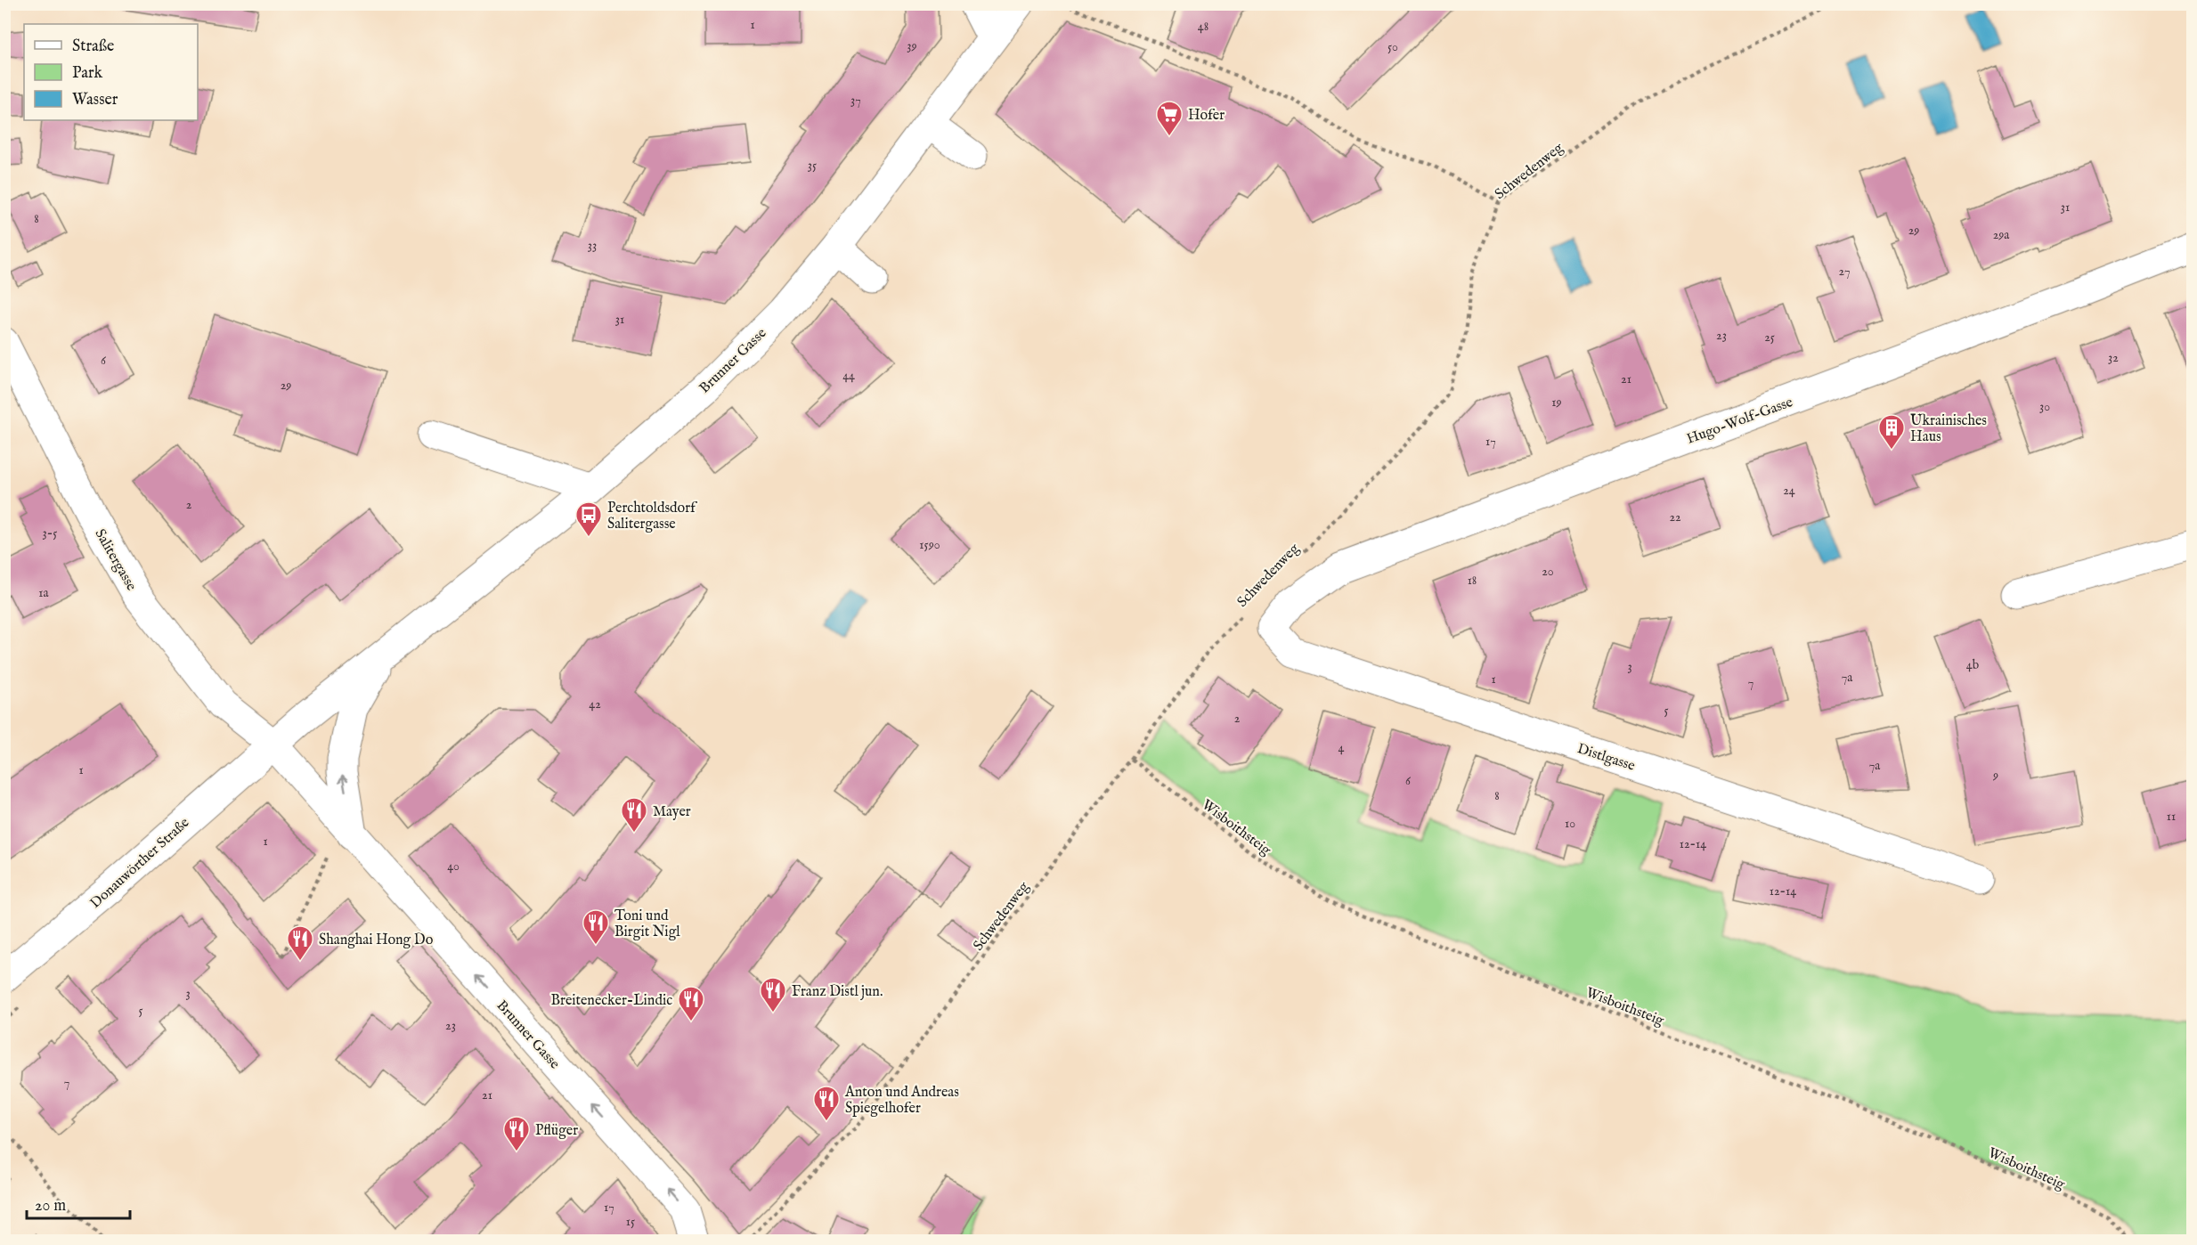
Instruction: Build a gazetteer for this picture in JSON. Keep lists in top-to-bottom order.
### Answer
{
  "streets": {
    "street": [
      "Brunner Gasse",
      "Hugo-Wolf-Gasse",
      "Salitergasse",
      "Distlgasse",
      "Donauwörther Straße"
    ],
    "path": ["Schwedenweg", "Wisboithsteig"]
  },
  "crossings": [
    ["Schwedenweg", "Wisboithsteig"],
    ["Brunner Gasse", "Salitergasse"],
    ["Brunner Gasse", "Donauwörther Straße"],
    ["Hugo-Wolf-Gasse", "Distlgasse"],
    ["Salitergasse", "Donauwörther Straße"]
  ],
  "places": {
    "supermarket": ["Hofer"],
    "building": ["Ukrainisches Haus"],
    "bus stop": ["Perchtoldsdorf Salitergasse"],
    "restaurant": [
      "Mayer",
      "Toni und Birgit Nigl",
      "Shanghai Hong Do",
      "Franz Distl jun.",
      "Breitenecker-Lindic",
      "Anton und Andreas Spiegelhofer",
      "Pflüger"
    ]
  },
  "house_numbers": [
    "1",
    "48",
    "39",
    "50",
    "37",
    "35",
    "31",
    "8",
    "29",
    "29a",
    "33",
    "27",
    "31",
    "23",
    "25",
    "32",
    "6",
    "44",
    "21",
    "29",
    "19",
    "30",
    "17",
    "24",
    "2",
    "22",
    "3-5",
    "1590",
    "20",
    "18",
    "1a",
    "4b",
    "3",
    "7a",
    "1",
    "7",
    "42",
    "5",
    "2",
    "4",
    "7a",
    "1",
    "9",
    "6",
    "8",
    "11",
    "10",
    "1",
    "12-14",
    "40",
    "12-14",
    "3",
    "5",
    "23",
    "7",
    "21",
    "17",
    "15"
  ],
  "legend": ["Straße", "Park", "Wasser"],
  "scale_bar": "20 m"
}
